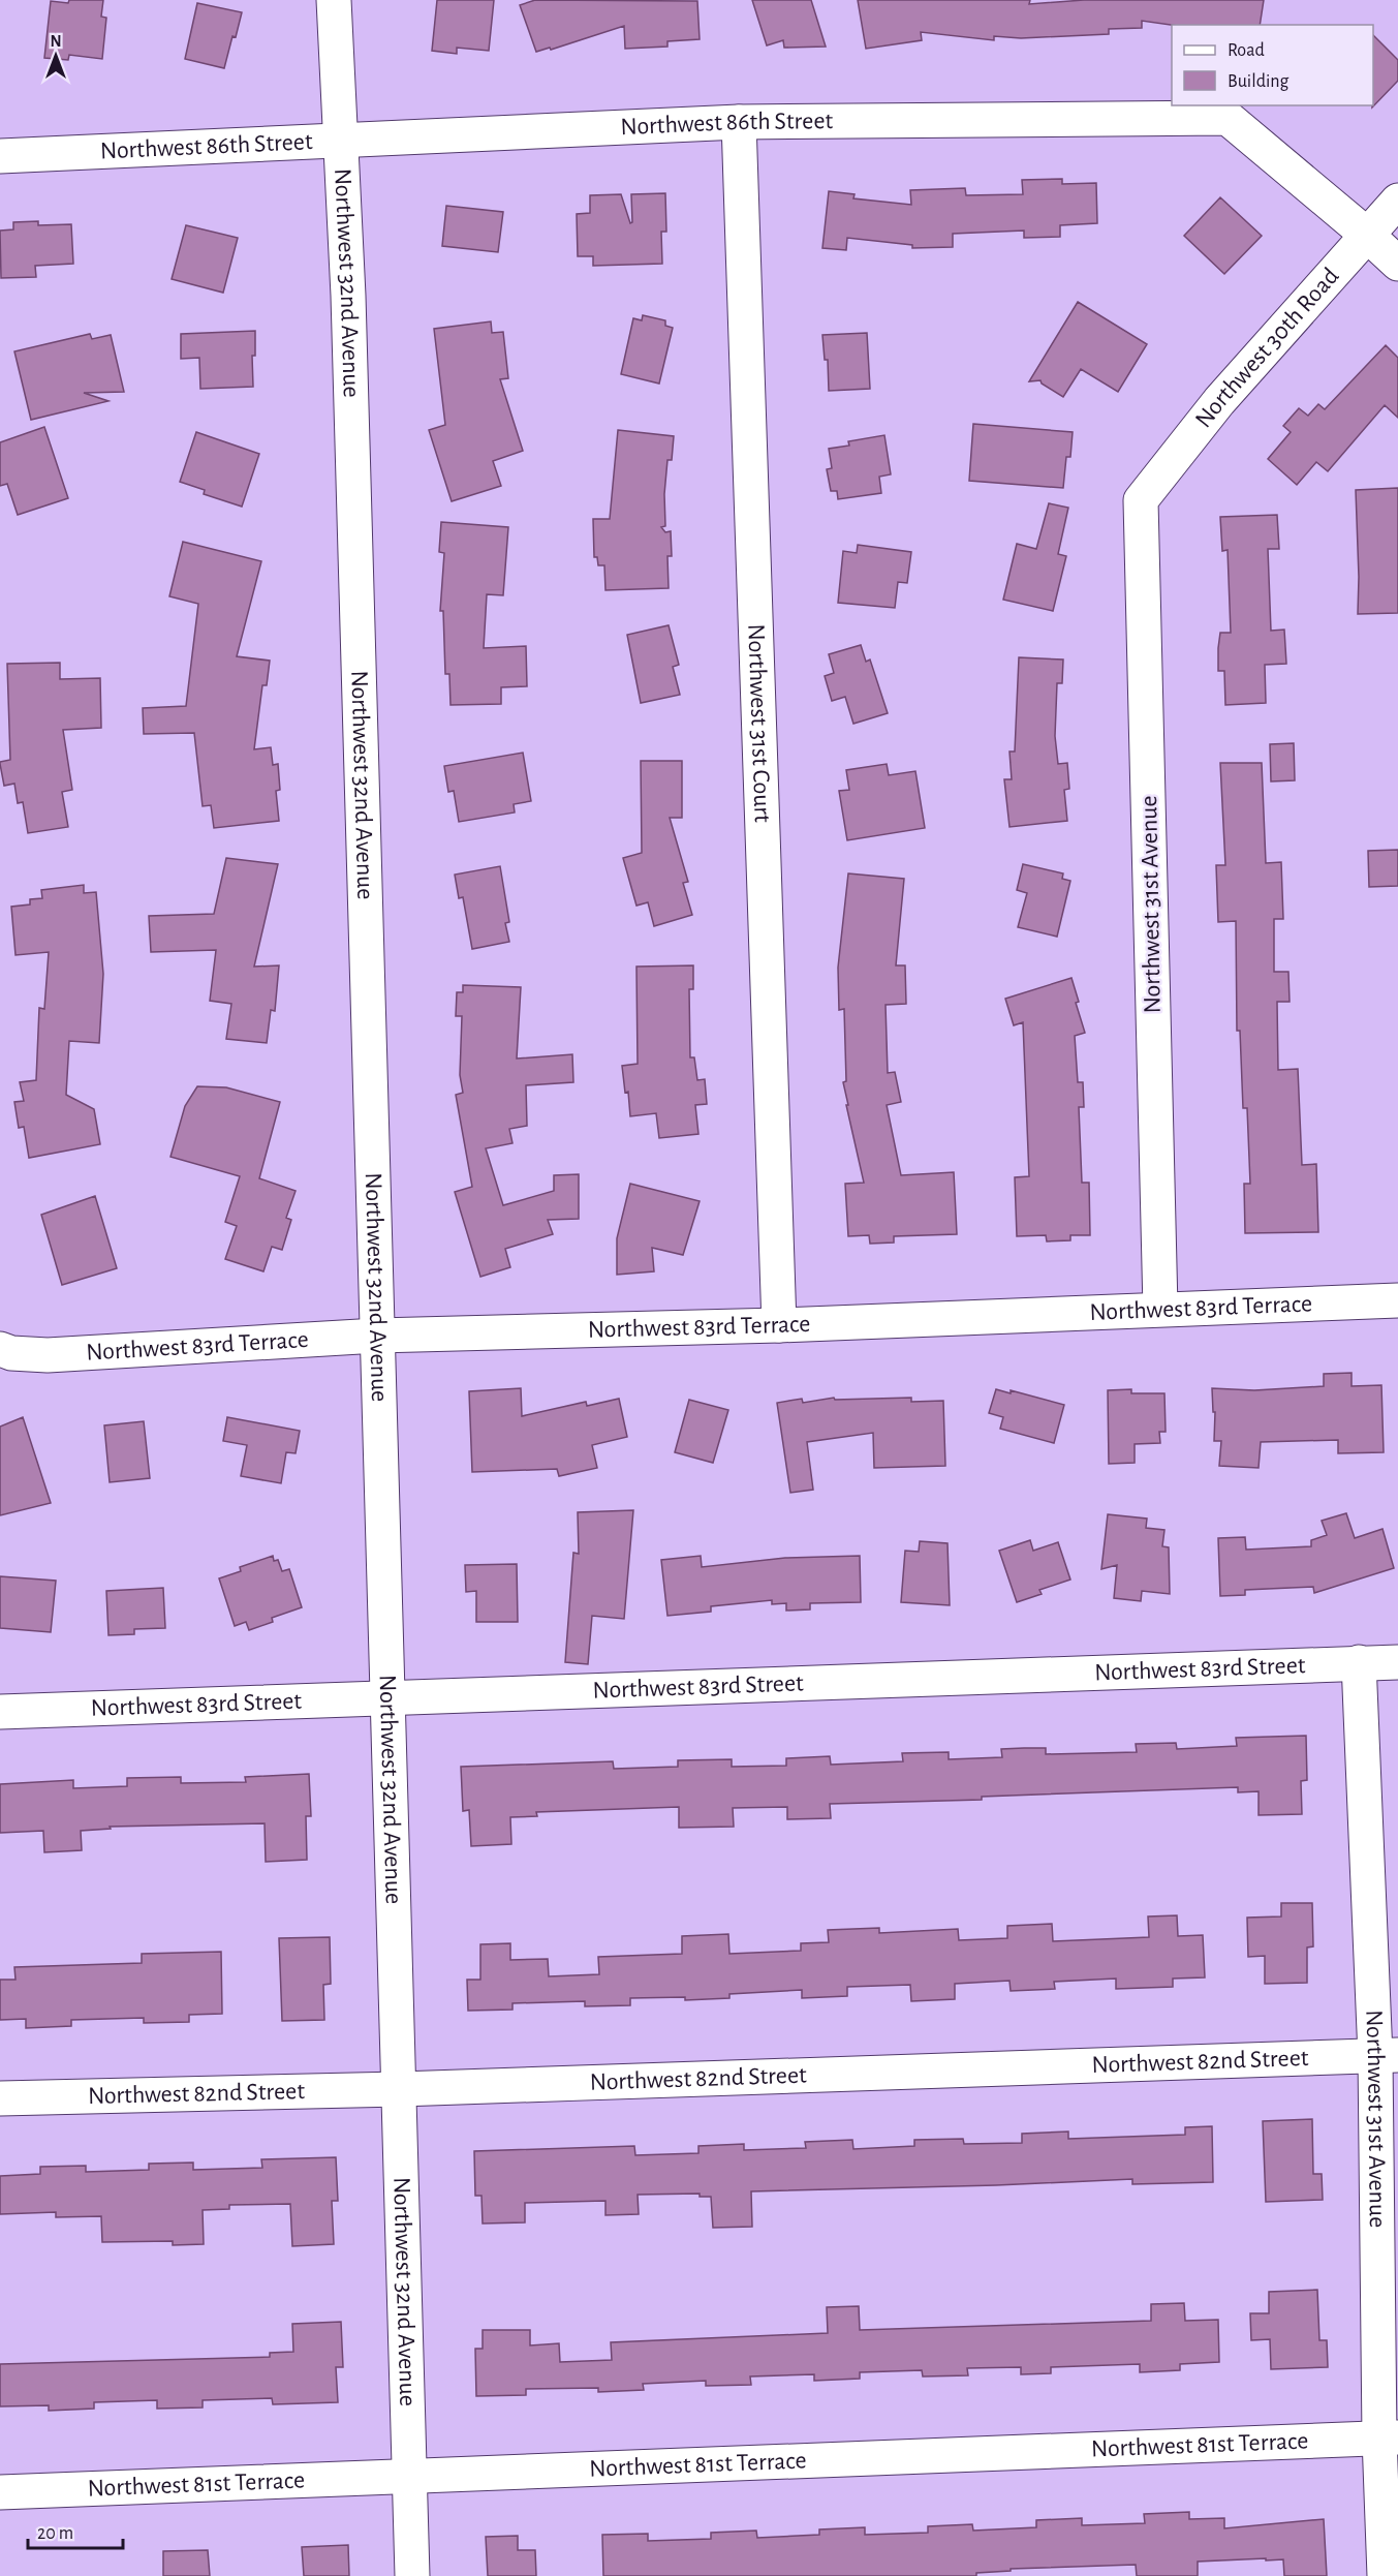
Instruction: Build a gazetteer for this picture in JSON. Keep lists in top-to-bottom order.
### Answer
{
  "streets": {
    "street": [
      "Northwest 86th Street",
      "Northwest 32nd Avenue",
      "Northwest 30th Road",
      "Northwest 31st Court",
      "Northwest 31st Avenue",
      "Northwest 83rd Terrace",
      "Northwest 83rd Street",
      "Northwest 82nd Street",
      "Northwest 81st Terrace"
    ]
  },
  "crossings": [
    ["Northwest 86th Street", "Northwest 32nd Avenue"],
    ["Northwest 86th Street", "Northwest 30th Road"],
    ["Northwest 86th Street", "Northwest 31st Court"],
    ["Northwest 32nd Avenue", "Northwest 83rd Terrace"],
    ["Northwest 32nd Avenue", "Northwest 83rd Street"],
    ["Northwest 32nd Avenue", "Northwest 82nd Street"],
    ["Northwest 32nd Avenue", "Northwest 81st Terrace"],
    ["Northwest 30th Road", "Northwest 31st Avenue"],
    ["Northwest 31st Court", "Northwest 83rd Terrace"],
    ["Northwest 31st Avenue", "Northwest 83rd Terrace"],
    ["Northwest 31st Avenue", "Northwest 83rd Street"],
    ["Northwest 31st Avenue", "Northwest 82nd Street"],
    ["Northwest 31st Avenue", "Northwest 81st Terrace"]
  ],
  "legend": ["Road", "Building"],
  "scale_bar": "20 m",
  "north": "top"
}
